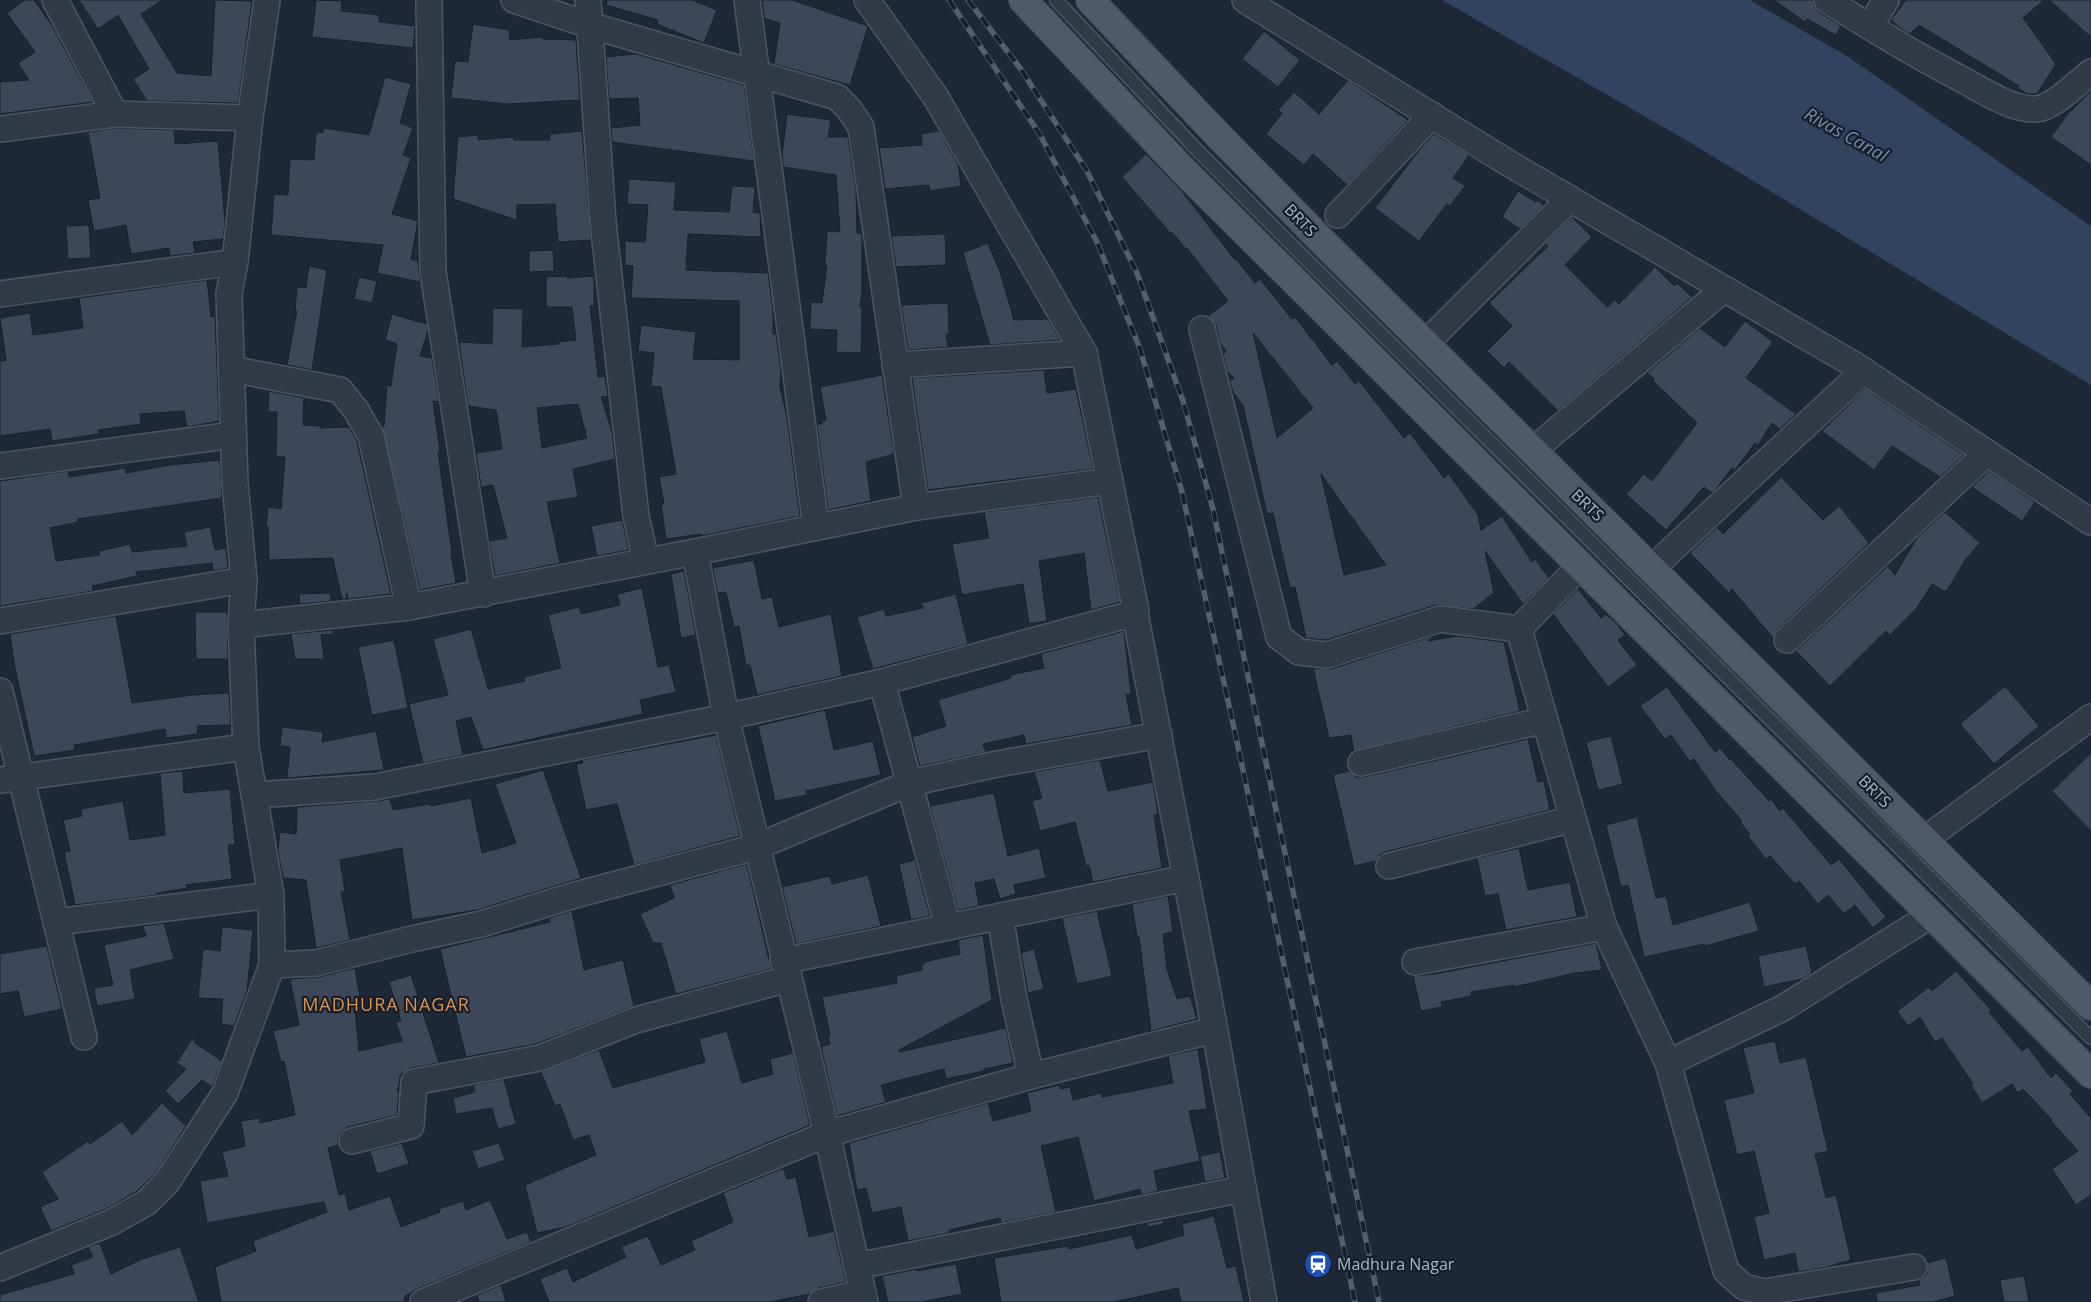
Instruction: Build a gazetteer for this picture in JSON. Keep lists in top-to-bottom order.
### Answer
{
  "streets": {
    "main road": ["BRTS"]
  },
  "districts": ["MADHURA NAGAR"],
  "water": ["Rivas Canal"],
  "places": {
    "station": ["Madhura Nagar"]
  }
}
